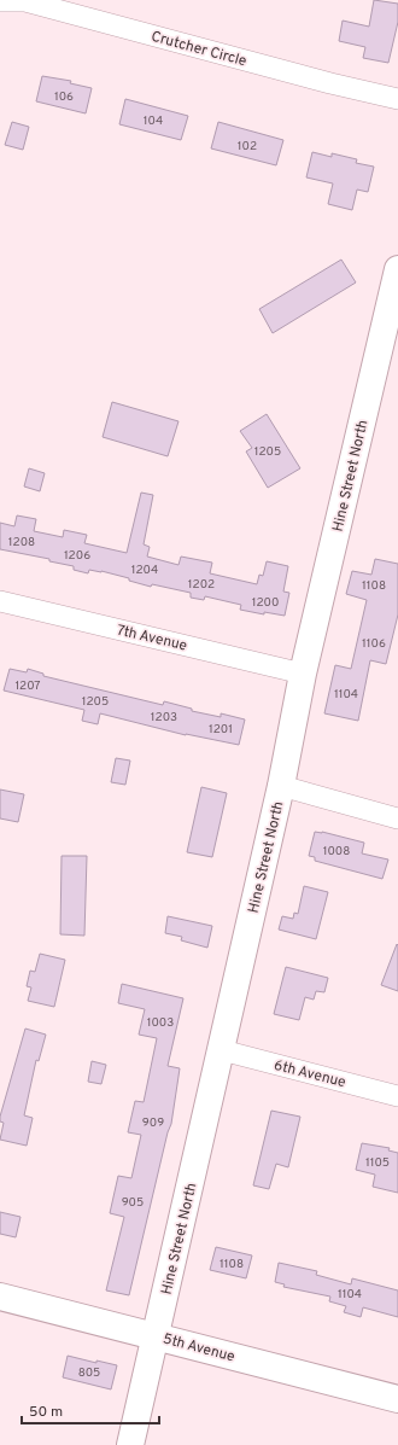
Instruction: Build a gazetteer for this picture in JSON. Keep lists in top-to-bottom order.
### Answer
{
  "streets": {
    "street": [
      "Crutcher Circle",
      "Hine Street North",
      "7th Avenue",
      "6th Avenue",
      "5th Avenue"
    ]
  },
  "crossings": [
    ["Hine Street North", "7th Avenue"],
    ["Hine Street North", "6th Avenue"],
    ["Hine Street North", "5th Avenue"]
  ],
  "house_numbers": [
    "106",
    "104",
    "102",
    "1205",
    "1208",
    "1206",
    "1204",
    "1202",
    "1108",
    "1200",
    "1106",
    "1207",
    "1104",
    "1205",
    "1203",
    "1201",
    "1008",
    "1003",
    "909",
    "1105",
    "905",
    "1108",
    "1104",
    "805"
  ],
  "scale_bar": "50 m"
}
